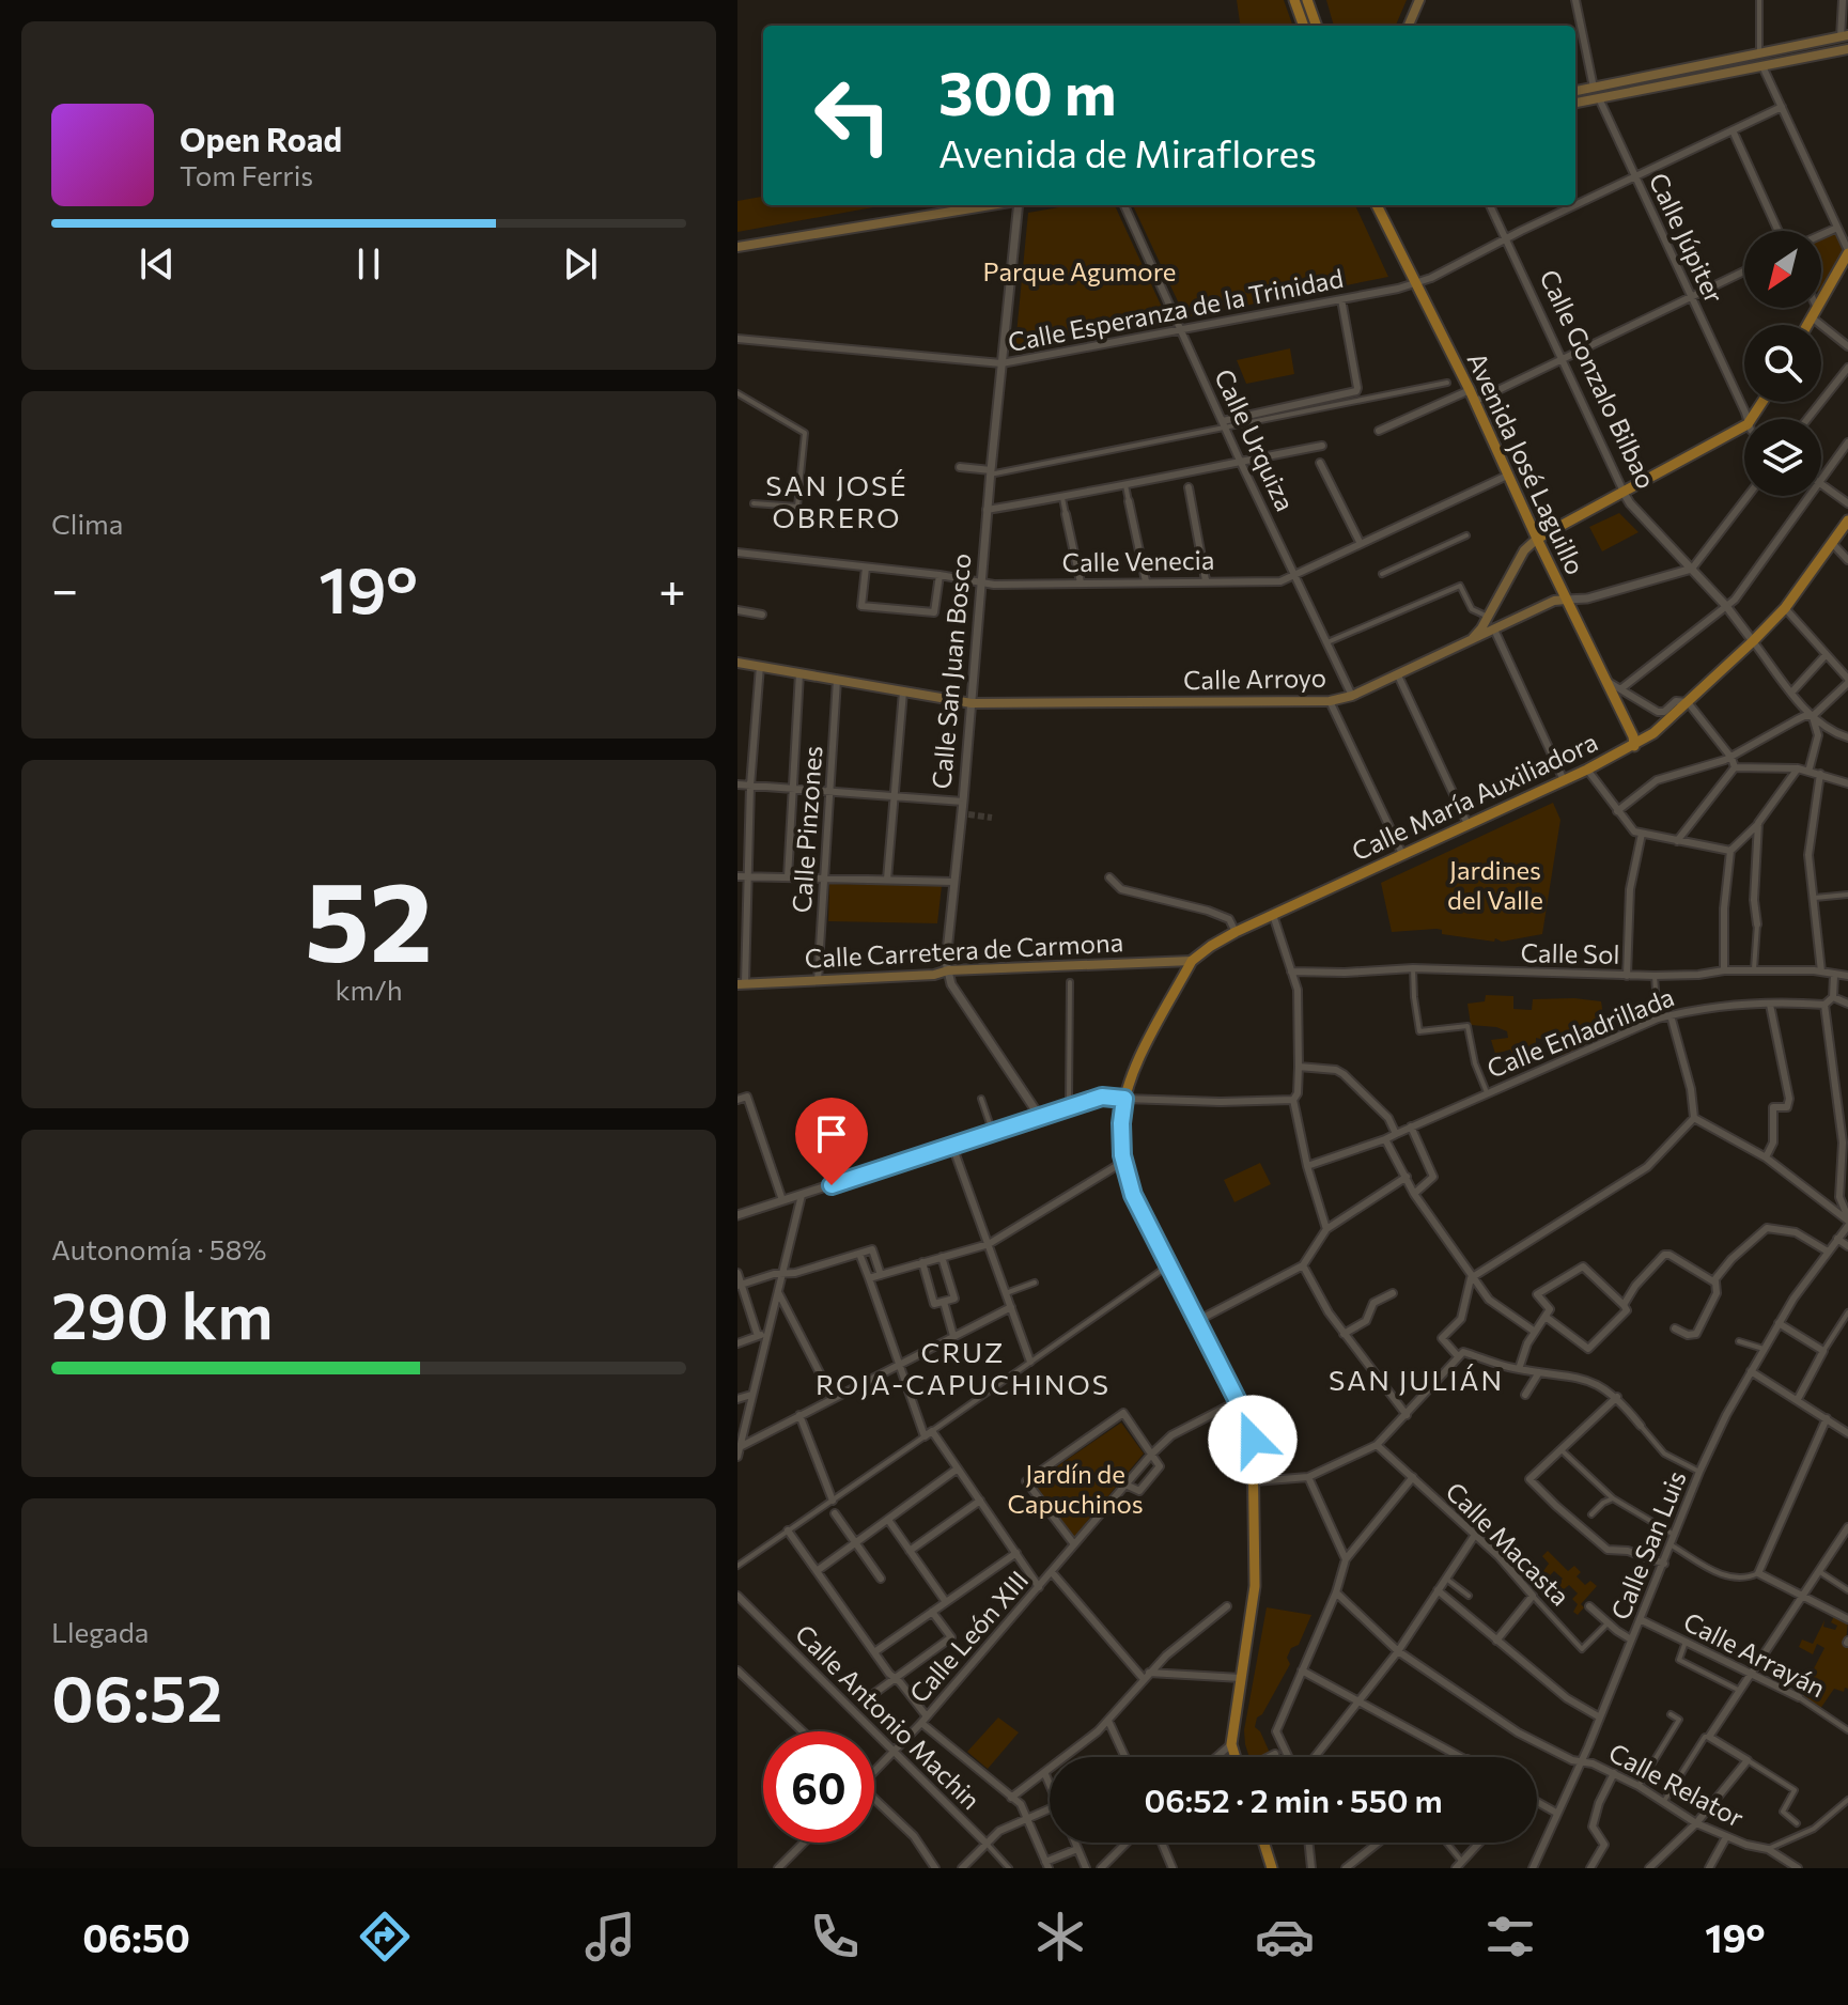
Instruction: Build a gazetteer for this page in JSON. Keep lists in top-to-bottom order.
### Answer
{
  "streets": {
    "main road": [
      "Avenida José Laguillo",
      "Calle Arroyo",
      "Calle María Auxiliadora",
      "Calle Carretera de Carmona"
    ],
    "street": [
      "Calle Júpiter",
      "Calle Esperanza de la Trinidad",
      "Calle Gonzalo Bilbao",
      "Calle Urquiza",
      "Calle Venecia",
      "Calle San Juan Bosco",
      "Calle Pinzones",
      "Calle Sol",
      "Calle Enladrillada",
      "Calle Macasta",
      "Calle San Luis",
      "Calle León XIII",
      "Calle Arrayán",
      "Calle Antonio Machin",
      "Calle Relator"
    ]
  },
  "crossings": [
    ["Calle Júpiter", "Calle Esperanza de la Trinidad"],
    ["Calle Esperanza de la Trinidad", "Calle Gonzalo Bilbao"],
    ["Calle Esperanza de la Trinidad", "Calle Urquiza"],
    ["Calle Esperanza de la Trinidad", "Avenida José Laguillo"],
    ["Calle Esperanza de la Trinidad", "Calle San Juan Bosco"],
    ["Calle Gonzalo Bilbao", "Calle Arroyo"],
    ["Calle Gonzalo Bilbao", "Calle María Auxiliadora"],
    ["Calle Urquiza", "Calle Venecia"],
    ["Calle Urquiza", "Calle Arroyo"],
    ["Avenida José Laguillo", "Calle Venecia"],
    ["Avenida José Laguillo", "Calle Arroyo"],
    ["Avenida José Laguillo", "Calle María Auxiliadora"],
    ["Calle Venecia", "Calle San Juan Bosco"],
    ["Calle San Juan Bosco", "Calle Arroyo"],
    ["Calle San Juan Bosco", "Calle Carretera de Carmona"],
    ["Calle Arroyo", "Calle Pinzones"],
    ["Calle María Auxiliadora", "Calle Carretera de Carmona"],
    ["Calle Pinzones", "Calle Carretera de Carmona"],
    ["Calle San Luis", "Calle Arrayán"],
    ["Calle San Luis", "Calle Relator"],
    ["Calle León XIII", "Calle Antonio Machin"]
  ],
  "districts": ["SAN JOSÉ OBRERO", "CRUZ ROJA-CAPUCHINOS", "SAN JULIÁN"],
  "parks": ["Parque Agumore", "Jardines del Valle", "Jardín de Capuchinos"],
  "north": "bottom left",
  "page": {
    "turn": ["300 m", "Avenida de Miraflores"],
    "song": ["Open Road", "Tom Ferris"],
    "tile": [
      "Clima",
      ["52", "km/h"],
      ["Autonomía · 58%", "290 km"],
      ["Llegada", "06:52"]
    ],
    "heat": ["−", "19°", "+"],
    "limit": "60",
    "trip": "06:52 · 2 min · 550 m",
    "tabs": ["06:50", "19°"]
  }
}
